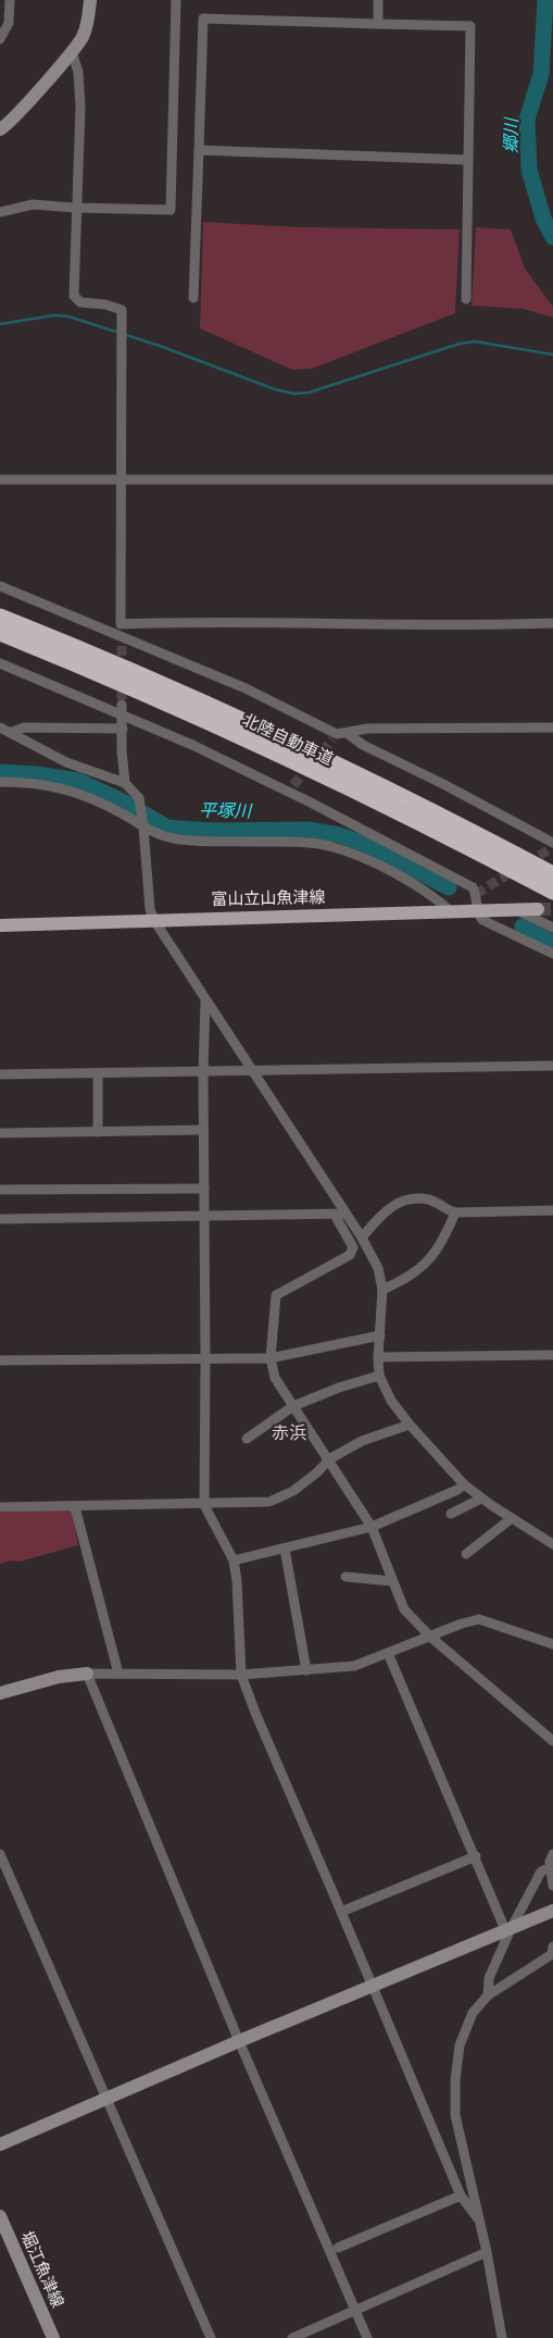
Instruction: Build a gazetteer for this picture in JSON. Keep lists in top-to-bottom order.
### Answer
{
  "streets": {
    "highway": ["北陸自動車道"],
    "main road": ["富山立山魚津線"],
    "street": ["堀江魚津線"]
  },
  "districts": ["赤浜"],
  "water": ["郷川", "平塚川"]
}
